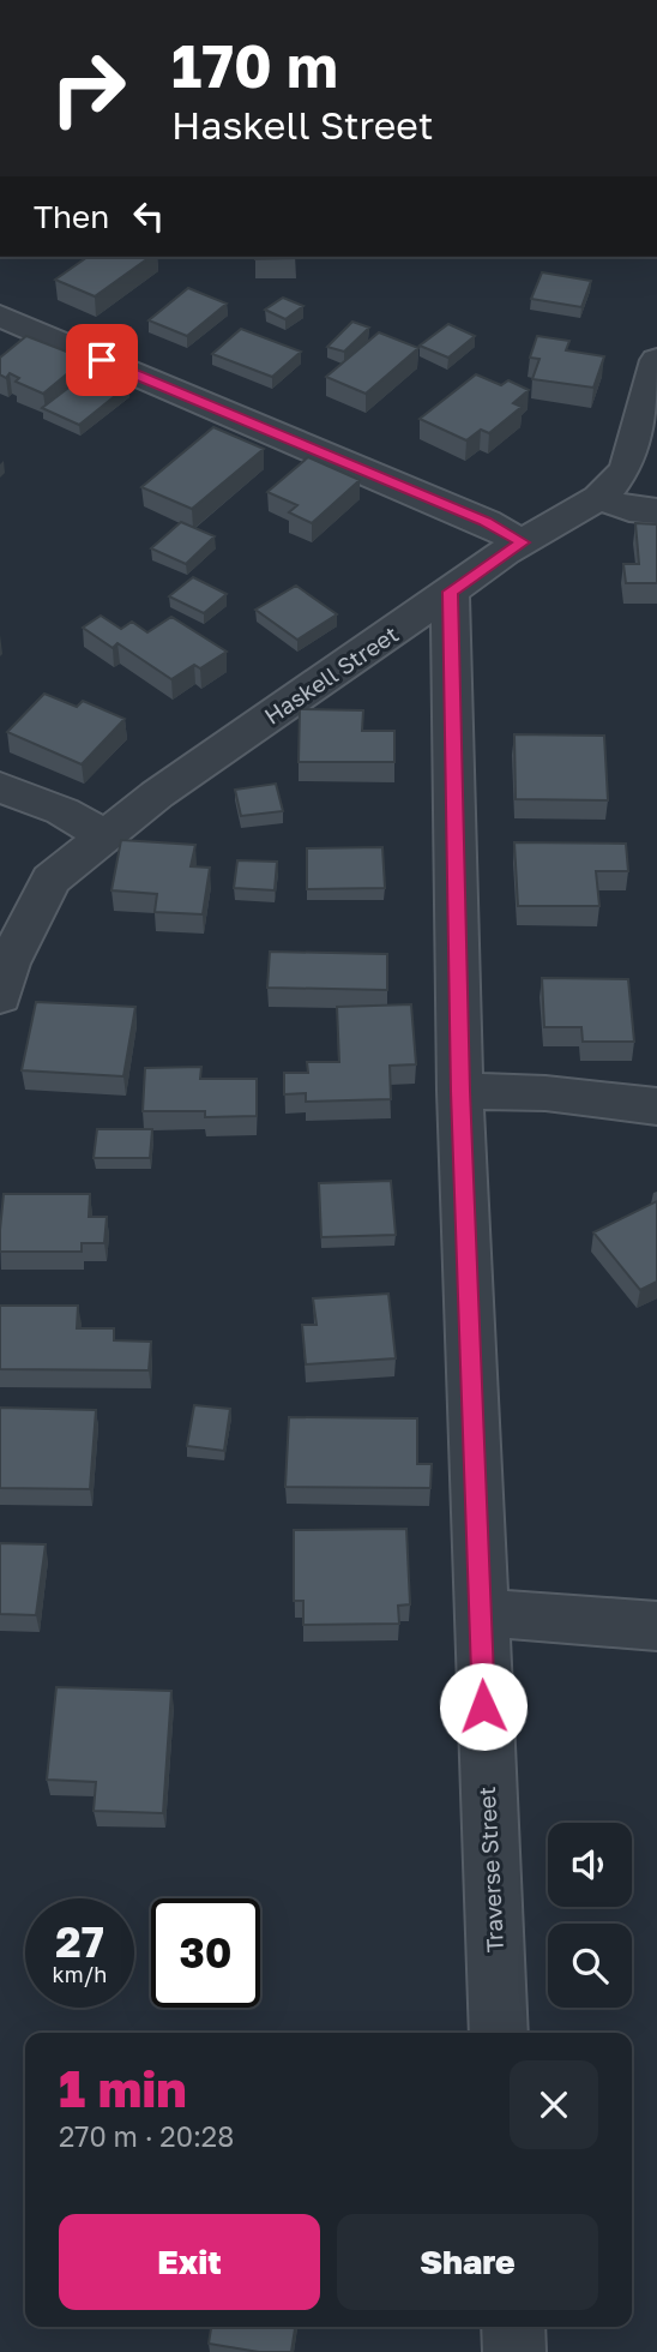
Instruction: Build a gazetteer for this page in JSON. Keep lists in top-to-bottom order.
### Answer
{
  "streets": {
    "street": ["Haskell Street", "Traverse Street"]
  },
  "crossings": [
    ["Haskell Street", "Traverse Street"]
  ],
  "page": {
    "turn": ["170 m", "Haskell Street"],
    "then": "Then",
    "speed": "27 km/h",
    "limit": "30",
    "heading": ["1 min", "270 m · 20:28"],
    "buttons": ["Exit", "Share"]
  }
}
